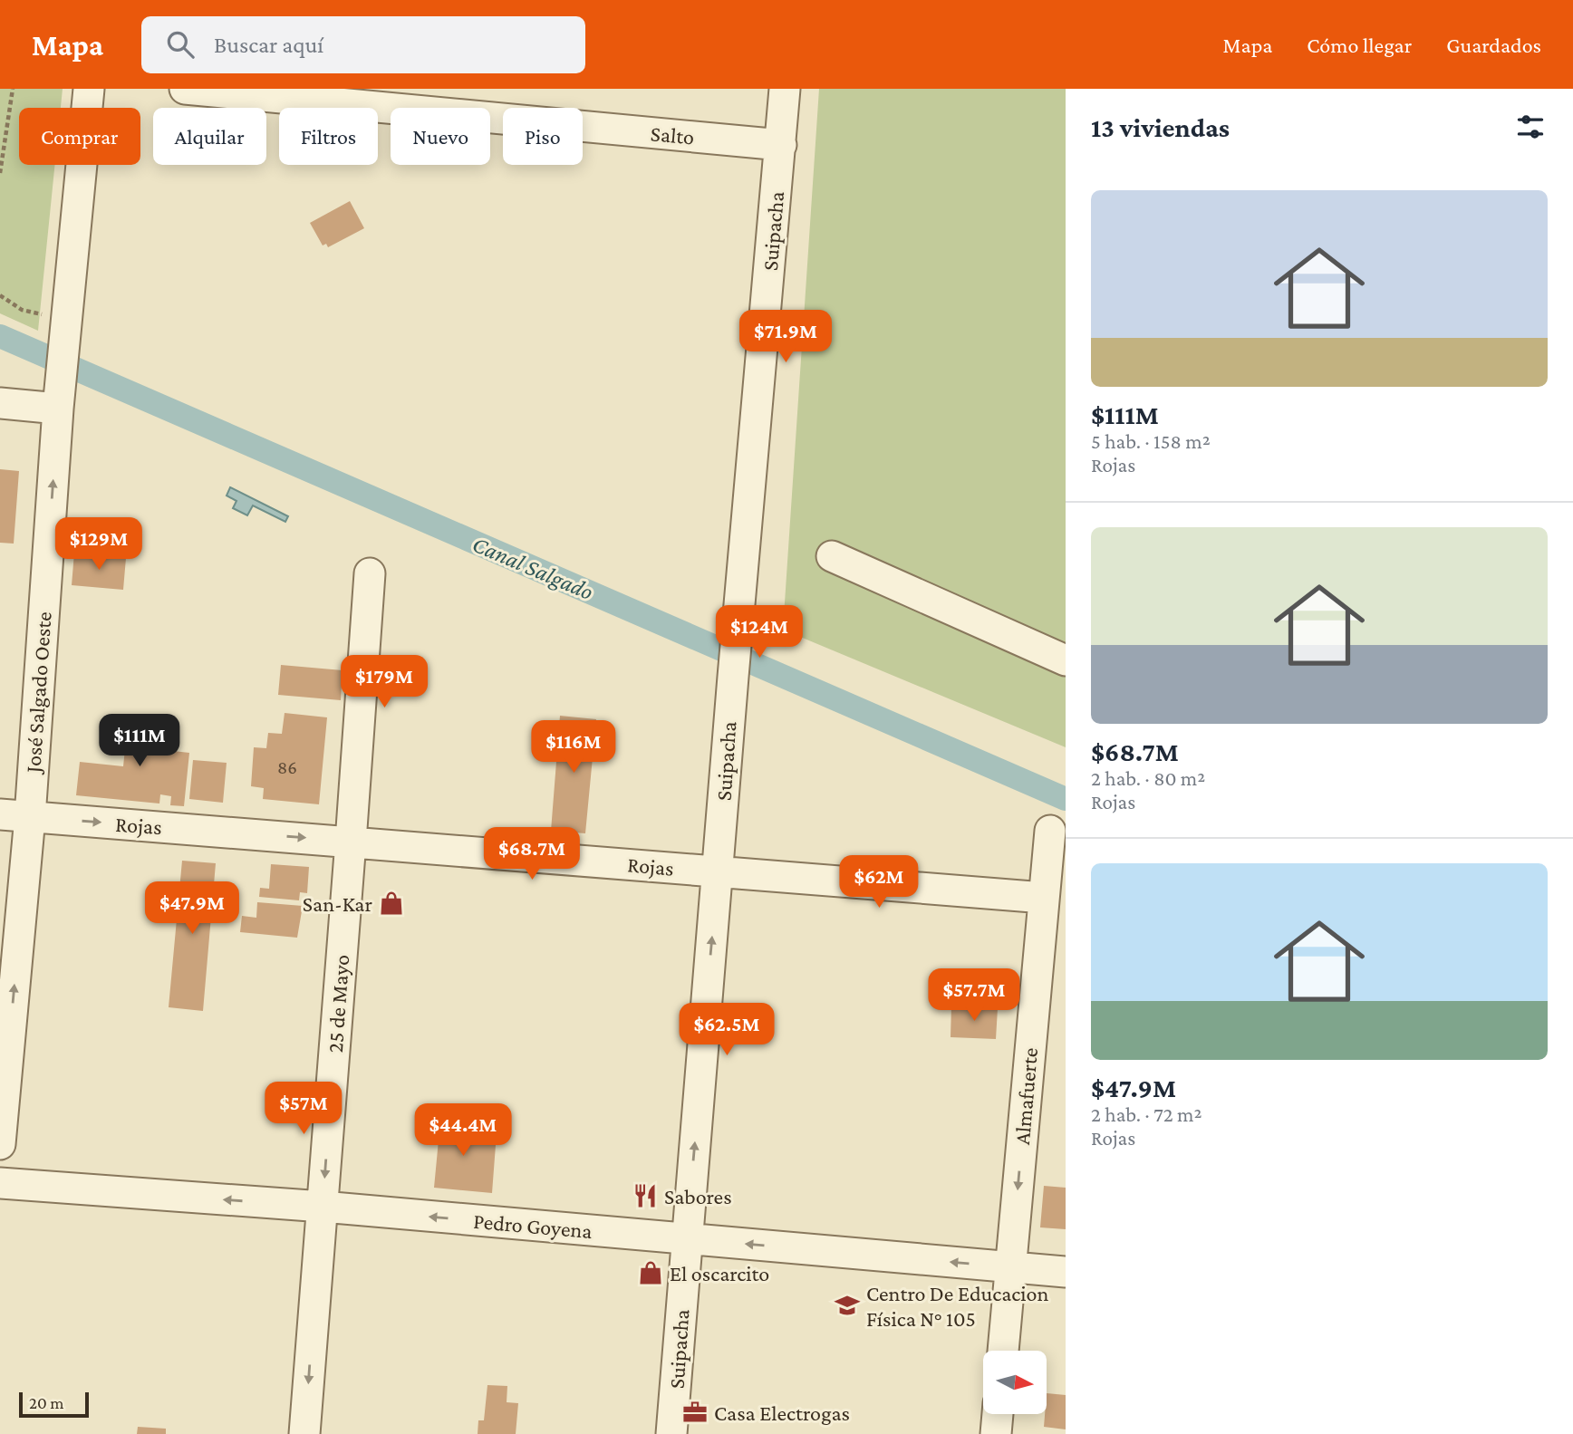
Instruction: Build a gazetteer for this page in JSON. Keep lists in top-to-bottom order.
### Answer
{
  "streets": {
    "street": [
      "Salto",
      "Suipacha",
      "José Salgado Oeste",
      "Rojas",
      "25 de Mayo",
      "Almafuerte",
      "Pedro Goyena"
    ]
  },
  "crossings": [
    ["Salto", "Suipacha"],
    ["Suipacha", "Rojas"],
    ["Suipacha", "Pedro Goyena"],
    ["José Salgado Oeste", "Rojas"],
    ["Rojas", "25 de Mayo"],
    ["Rojas", "Almafuerte"],
    ["25 de Mayo", "Pedro Goyena"],
    ["Almafuerte", "Pedro Goyena"]
  ],
  "one_way": [
    "José Salgado Oeste",
    "25 de Mayo",
    "Almafuerte",
    "Pedro Goyena"
  ],
  "water": ["Canal Salgado"],
  "places": {
    "shop": ["San-Kar", "El oscarcito"],
    "restaurant": ["Sabores"],
    "school or university": ["Centro De Educacion Física N° 105"],
    "office": ["Casa Electrogas"]
  },
  "house_numbers": ["86"],
  "scale_bar": "20 m",
  "north": "right",
  "page": {
    "header": "Mapa",
    "search": "Buscar aquí",
    "nav": ["Mapa", "Cómo llegar", "Guardados"],
    "heading": "13 viviendas",
    "chip": [
      "Comprar",
      "Alquilar",
      "Filtros",
      "Nuevo",
      "Piso"
    ],
    "list": [
      {
        "name": "$111M",
        "note": "5 hab. · 158 m² · Rojas"
      },
      {
        "name": "$68.7M",
        "note": "2 hab. · 80 m² · Rojas"
      },
      {
        "name": "$47.9M",
        "note": "2 hab. · 72 m² · Rojas"
      }
    ],
    "price": [
      "$71.9M",
      "$129M",
      "$124M",
      "$179M",
      "$111M",
      "$116M",
      "$68.7M",
      "$62M",
      "$47.9M",
      "$57.7M",
      "$62.5M",
      "$57M",
      "$44.4M"
    ],
    "scale": "20 m"
  }
}
